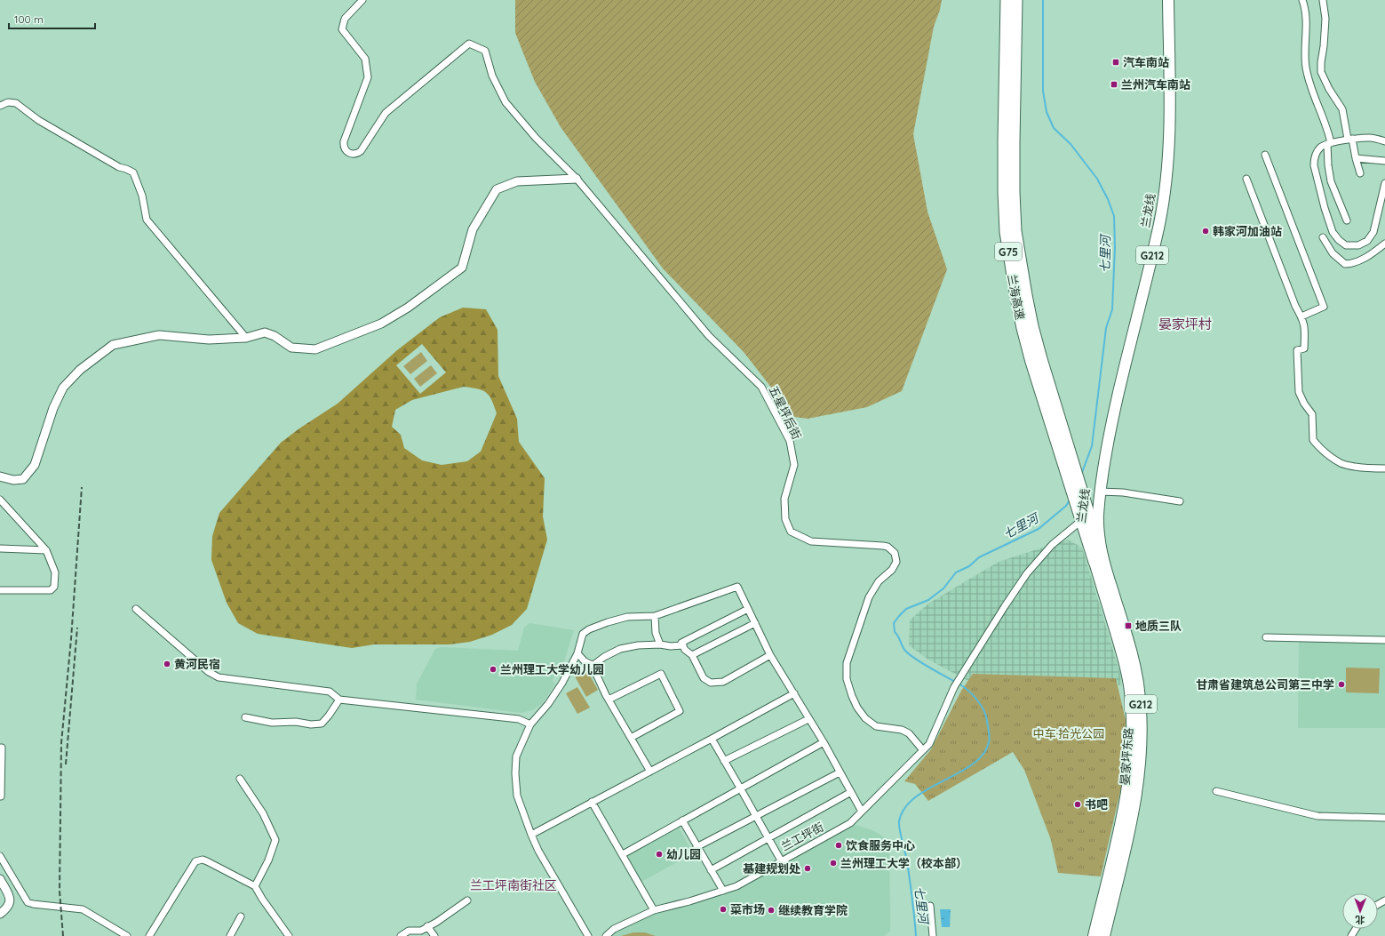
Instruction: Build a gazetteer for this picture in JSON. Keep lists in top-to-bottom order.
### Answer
{
  "streets": {
    "highway": [
      "兰龙线",
      "G75",
      "G212",
      "兰海高速",
      "晏家坪东路"
    ],
    "street": ["五星坪后街", "兰工坪街"]
  },
  "crossings": [
    ["兰龙线", "兰海高速"],
    ["兰龙线", "晏家坪东路"],
    ["兰龙线", "兰工坪街"],
    ["兰海高速", "晏家坪东路"],
    ["兰海高速", "兰工坪街"],
    ["五星坪后街", "兰工坪街"]
  ],
  "districts": ["晏家坪村", "兰工坪南街社区"],
  "water": ["七里河"],
  "parks": ["中车·拾光公园"],
  "places": {
    "transit": ["汽车南站", "兰州汽车南站", "地质三队"],
    "other": [
      "韩家河加油站",
      "黄河民宿",
      "兰州理工大学幼儿园",
      "甘肃省建筑总公司第三中学",
      "书吧",
      "饮食服务中心",
      "幼儿园",
      "兰州理工大学（校本部）",
      "基建规划处",
      "菜市场",
      "继续教育学院"
    ]
  },
  "scale_bar": "100 m",
  "north": "bottom"
}
